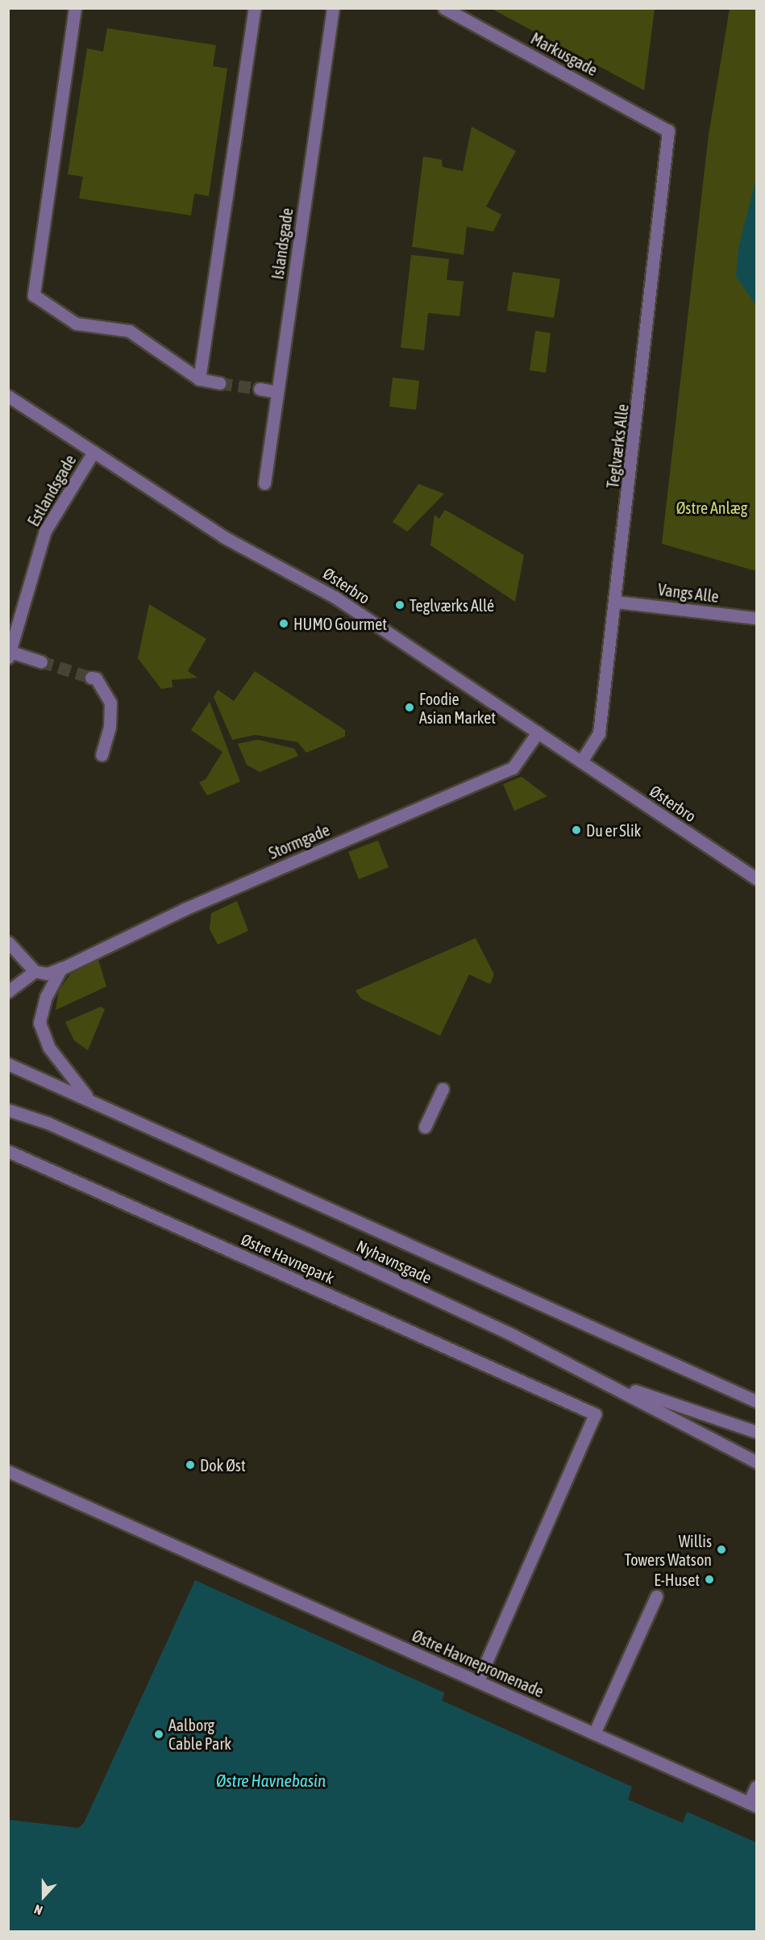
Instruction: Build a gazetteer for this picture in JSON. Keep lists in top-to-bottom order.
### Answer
{
  "streets": {
    "street": [
      "Markusgade",
      "Islandsgade",
      "Teglværks Alle",
      "Estlandsgade",
      "Østerbro",
      "Vangs Alle",
      "Stormgade",
      "Østre Havnepark",
      "Nyhavnsgade",
      "Østre Havnepromenade"
    ]
  },
  "crossings": [
    ["Markusgade", "Teglværks Alle"],
    ["Teglværks Alle", "Østerbro"],
    ["Teglværks Alle", "Vangs Alle"],
    ["Estlandsgade", "Østerbro"],
    ["Østerbro", "Stormgade"],
    ["Østre Havnepark", "Østre Havnepromenade"]
  ],
  "water": ["Østre Havnebasin"],
  "parks": ["Østre Anlæg"],
  "places": [
    "Teglværks Allé",
    "HUMO Gourmet",
    "Foodie Asian Market",
    "Du er Slik",
    "Dok Øst",
    "Willis Towers Watson",
    "E-Huset",
    "Aalborg Cable Park"
  ],
  "north": "bottom"
}
